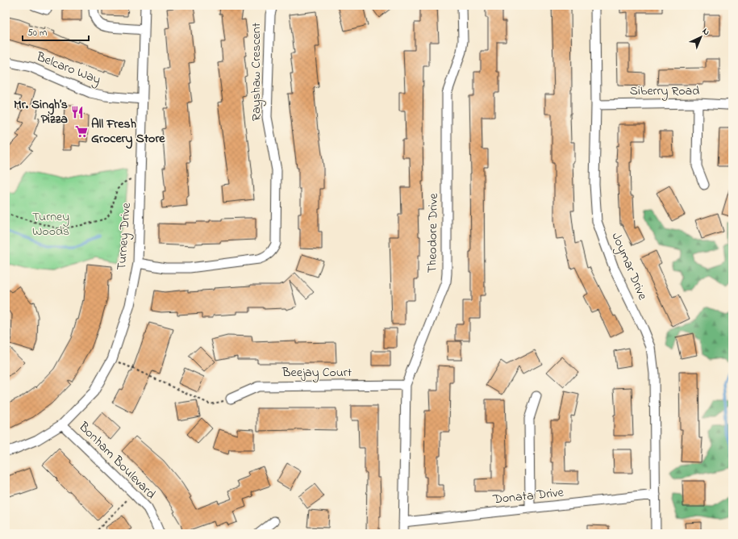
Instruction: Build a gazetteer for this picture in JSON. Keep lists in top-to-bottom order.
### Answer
{
  "streets": {
    "street": [
      "Belcaro Way",
      "Rayshaw Crescent",
      "Siberry Road",
      "Theodore Drive",
      "Turney Drive",
      "Joymar Drive",
      "Beejay Court",
      "Bonham Boulevard",
      "Donata Drive"
    ]
  },
  "crossings": [
    ["Belcaro Way", "Turney Drive"],
    ["Rayshaw Crescent", "Turney Drive"],
    ["Siberry Road", "Joymar Drive"],
    ["Theodore Drive", "Beejay Court"],
    ["Theodore Drive", "Donata Drive"],
    ["Turney Drive", "Bonham Boulevard"],
    ["Joymar Drive", "Donata Drive"]
  ],
  "parks": ["Turney Woods"],
  "places": {
    "restaurant": ["Mr. Singh’s Pizza"],
    "supermarket": ["All Fresh Grocery Store"]
  },
  "scale_bar": "50 m",
  "north": "top right"
}
